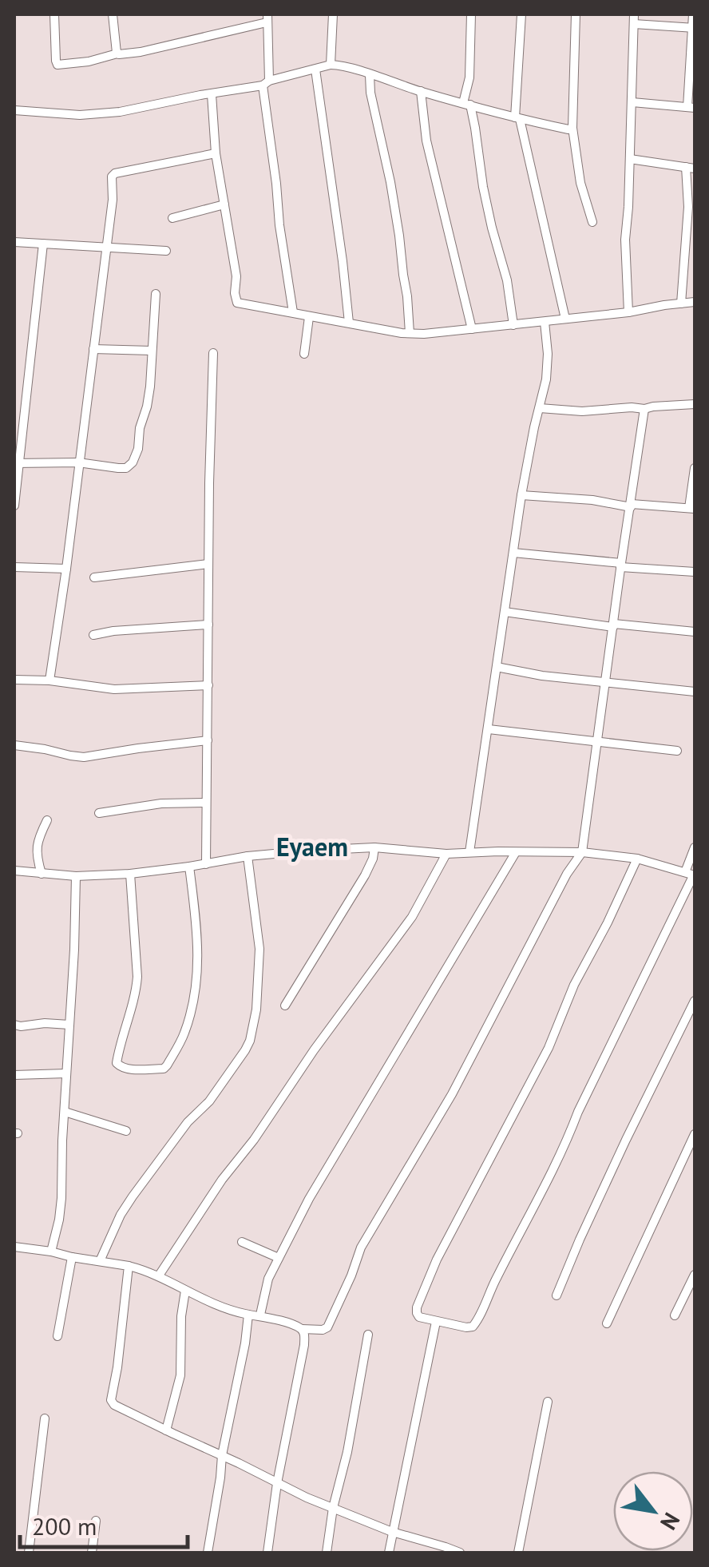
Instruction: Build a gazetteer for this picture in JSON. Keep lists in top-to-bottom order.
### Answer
{
  "districts": ["Eyaem"],
  "scale_bar": "200 m",
  "north": "bottom right"
}
